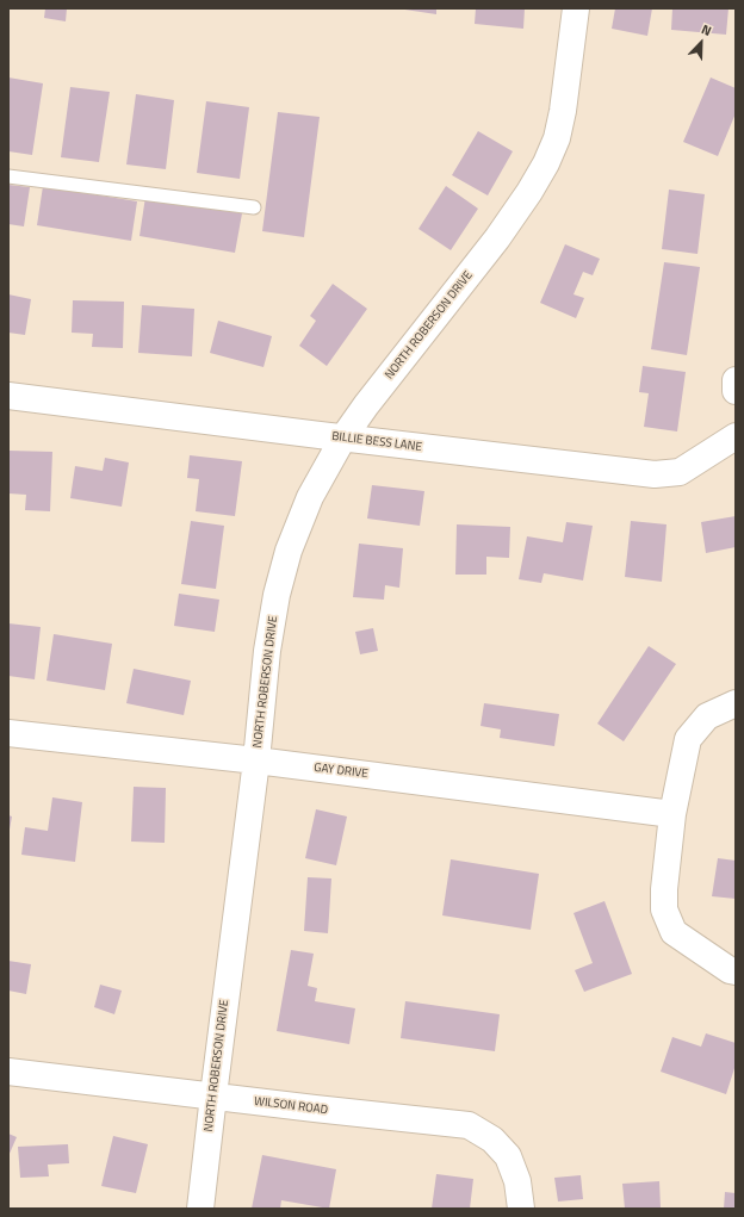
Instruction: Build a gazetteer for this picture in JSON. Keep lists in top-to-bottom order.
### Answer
{
  "streets": {
    "street": [
      "NORTH ROBERSON DRIVE",
      "BILLIE BESS LANE",
      "GAY DRIVE",
      "WILSON ROAD"
    ]
  },
  "crossings": [
    ["NORTH ROBERSON DRIVE", "BILLIE BESS LANE"],
    ["NORTH ROBERSON DRIVE", "GAY DRIVE"],
    ["NORTH ROBERSON DRIVE", "WILSON ROAD"]
  ],
  "north": "top right"
}
